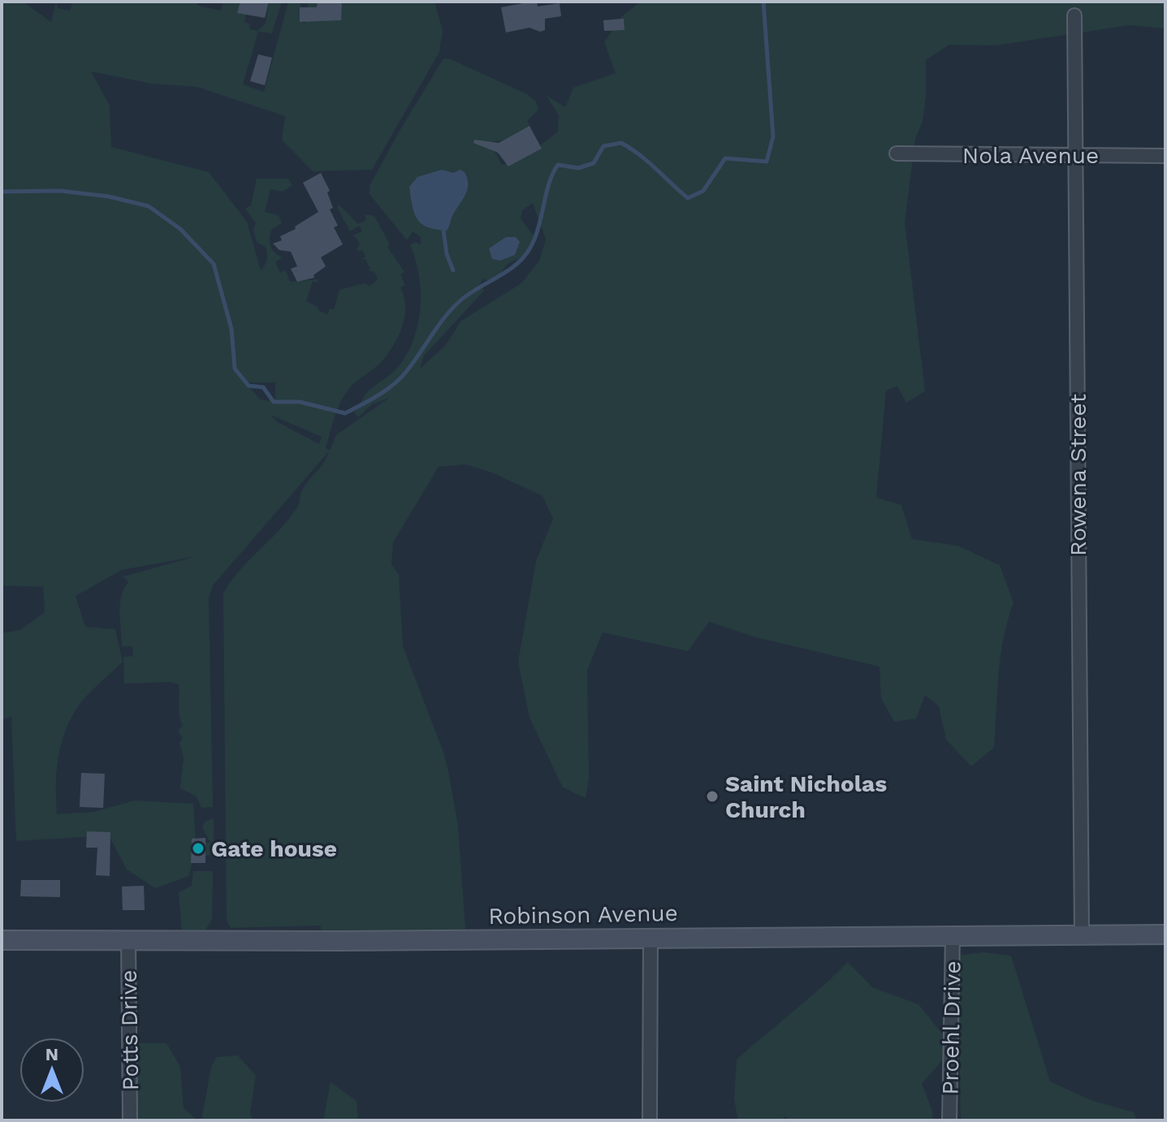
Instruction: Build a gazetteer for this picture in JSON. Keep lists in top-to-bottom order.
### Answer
{
  "streets": {
    "main road": ["Robinson Avenue"],
    "street": [
      "Nola Avenue",
      "Rowena Street",
      "Proehl Drive",
      "Potts Drive"
    ]
  },
  "crossings": [
    ["Nola Avenue", "Rowena Street"],
    ["Rowena Street", "Robinson Avenue"],
    ["Robinson Avenue", "Proehl Drive"],
    ["Robinson Avenue", "Potts Drive"]
  ],
  "places": ["Saint Nicholas Church", "Gate house"],
  "north": "top"
}
